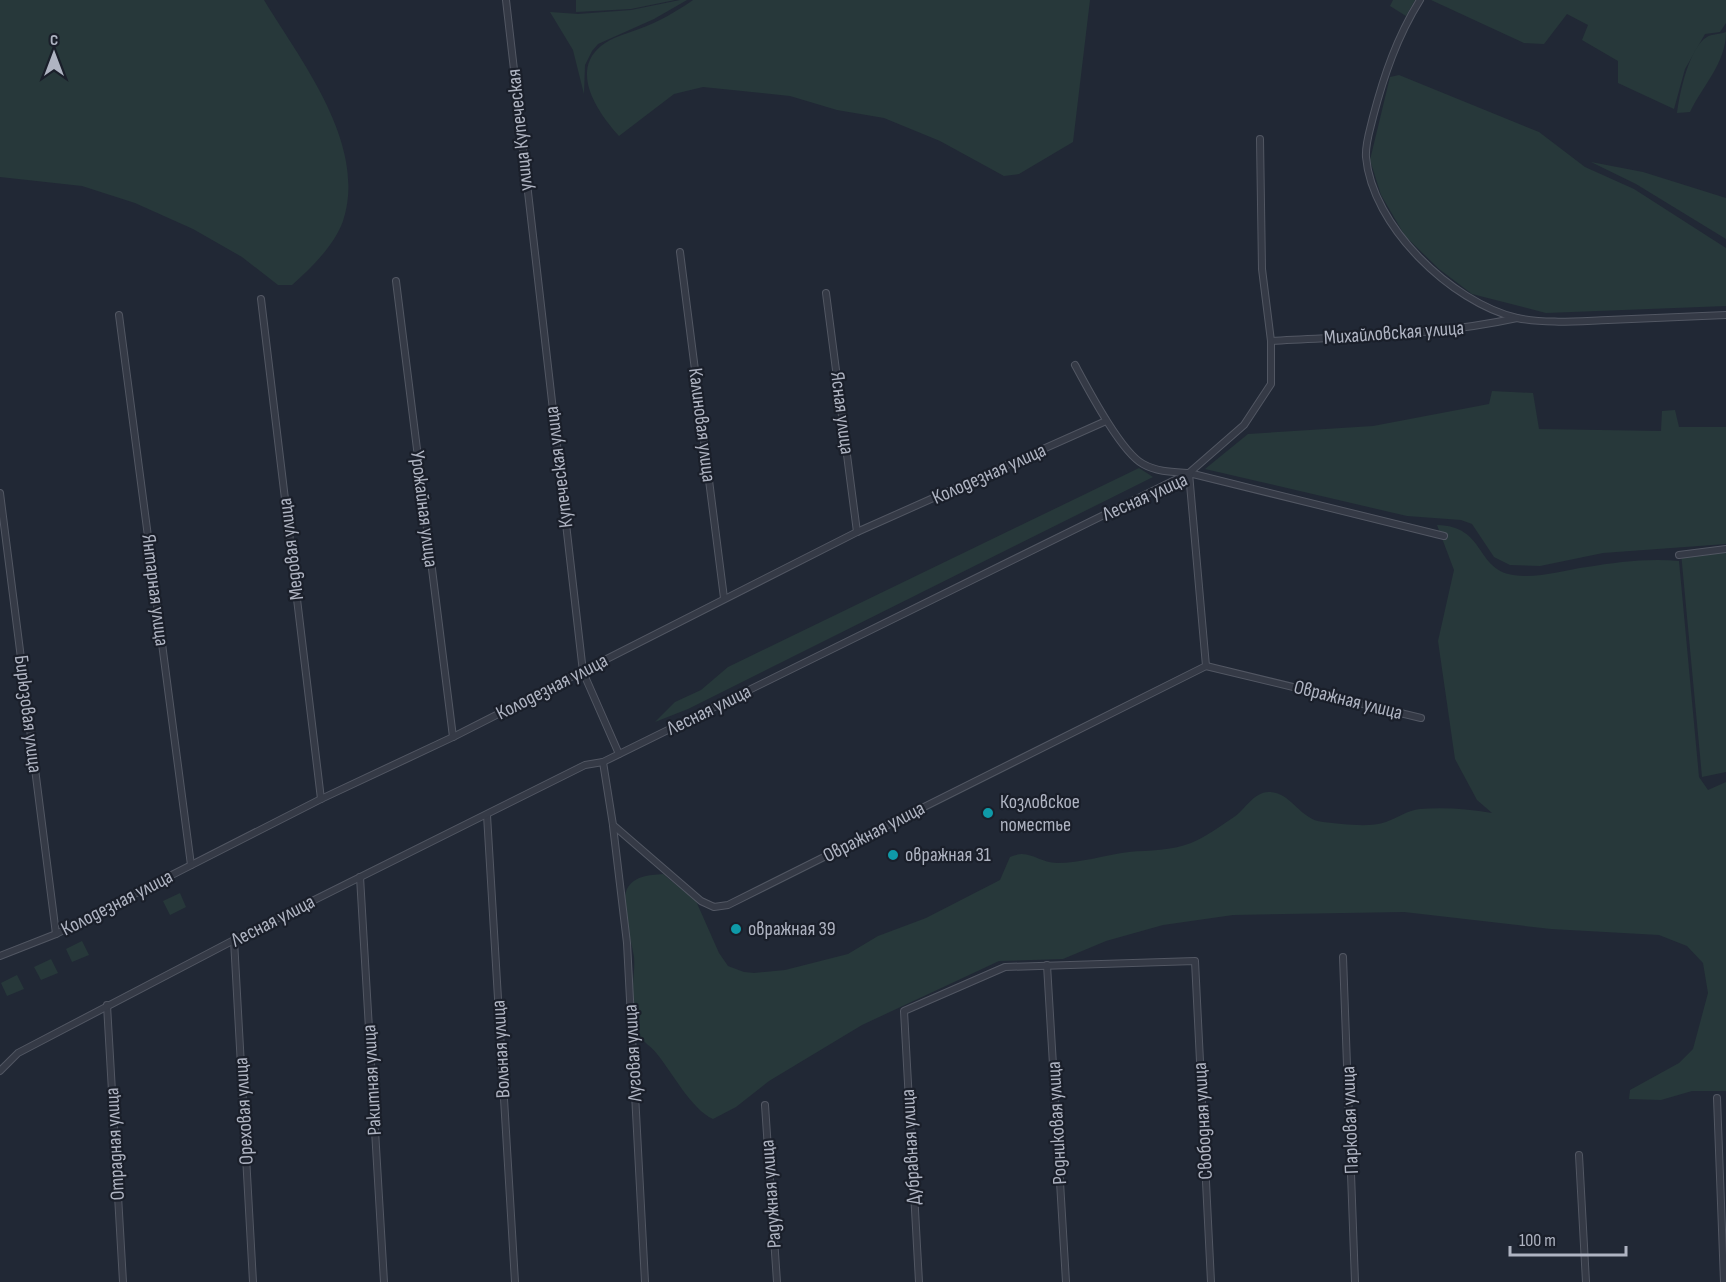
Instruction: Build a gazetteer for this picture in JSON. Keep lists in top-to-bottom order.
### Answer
{
  "streets": {
    "street": [
      "улица Купеческая",
      "Михайловская улица",
      "Ясная улица",
      "Калиновая улица",
      "Купеческая улица",
      "Колодезная улица",
      "Лесная улица",
      "Урожайная улица",
      "Медовая улица",
      "Янтарная улица",
      "Овражная улица",
      "Бирюзовая улица",
      "Вольная улица",
      "Луговая улица",
      "Ракитная улица",
      "Ореховая улица",
      "Парковая улица",
      "Свободная улица",
      "Родниковая улица",
      "Отрадная улица",
      "Дубравная улица",
      "Радужная улица"
    ]
  },
  "crossings": [
    ["улица Купеческая", "Купеческая улица"],
    ["Ясная улица", "Колодезная улица"],
    ["Калиновая улица", "Колодезная улица"],
    ["Купеческая улица", "Колодезная улица"],
    ["Купеческая улица", "Лесная улица"],
    ["Колодезная улица", "Урожайная улица"],
    ["Колодезная улица", "Медовая улица"],
    ["Колодезная улица", "Янтарная улица"],
    ["Колодезная улица", "Бирюзовая улица"],
    ["Лесная улица", "Вольная улица"],
    ["Лесная улица", "Ракитная улица"],
    ["Лесная улица", "Ореховая улица"],
    ["Лесная улица", "Отрадная улица"],
    ["Овражная улица", "Луговая улица"],
    ["Свободная улица", "Родниковая улица"],
    ["Свободная улица", "Дубравная улица"],
    ["Родниковая улица", "Дубравная улица"]
  ],
  "places": ["Козловское поместье", "овражная 31", "овражная 39"],
  "scale_bar": "100 m",
  "north": "top"
}
